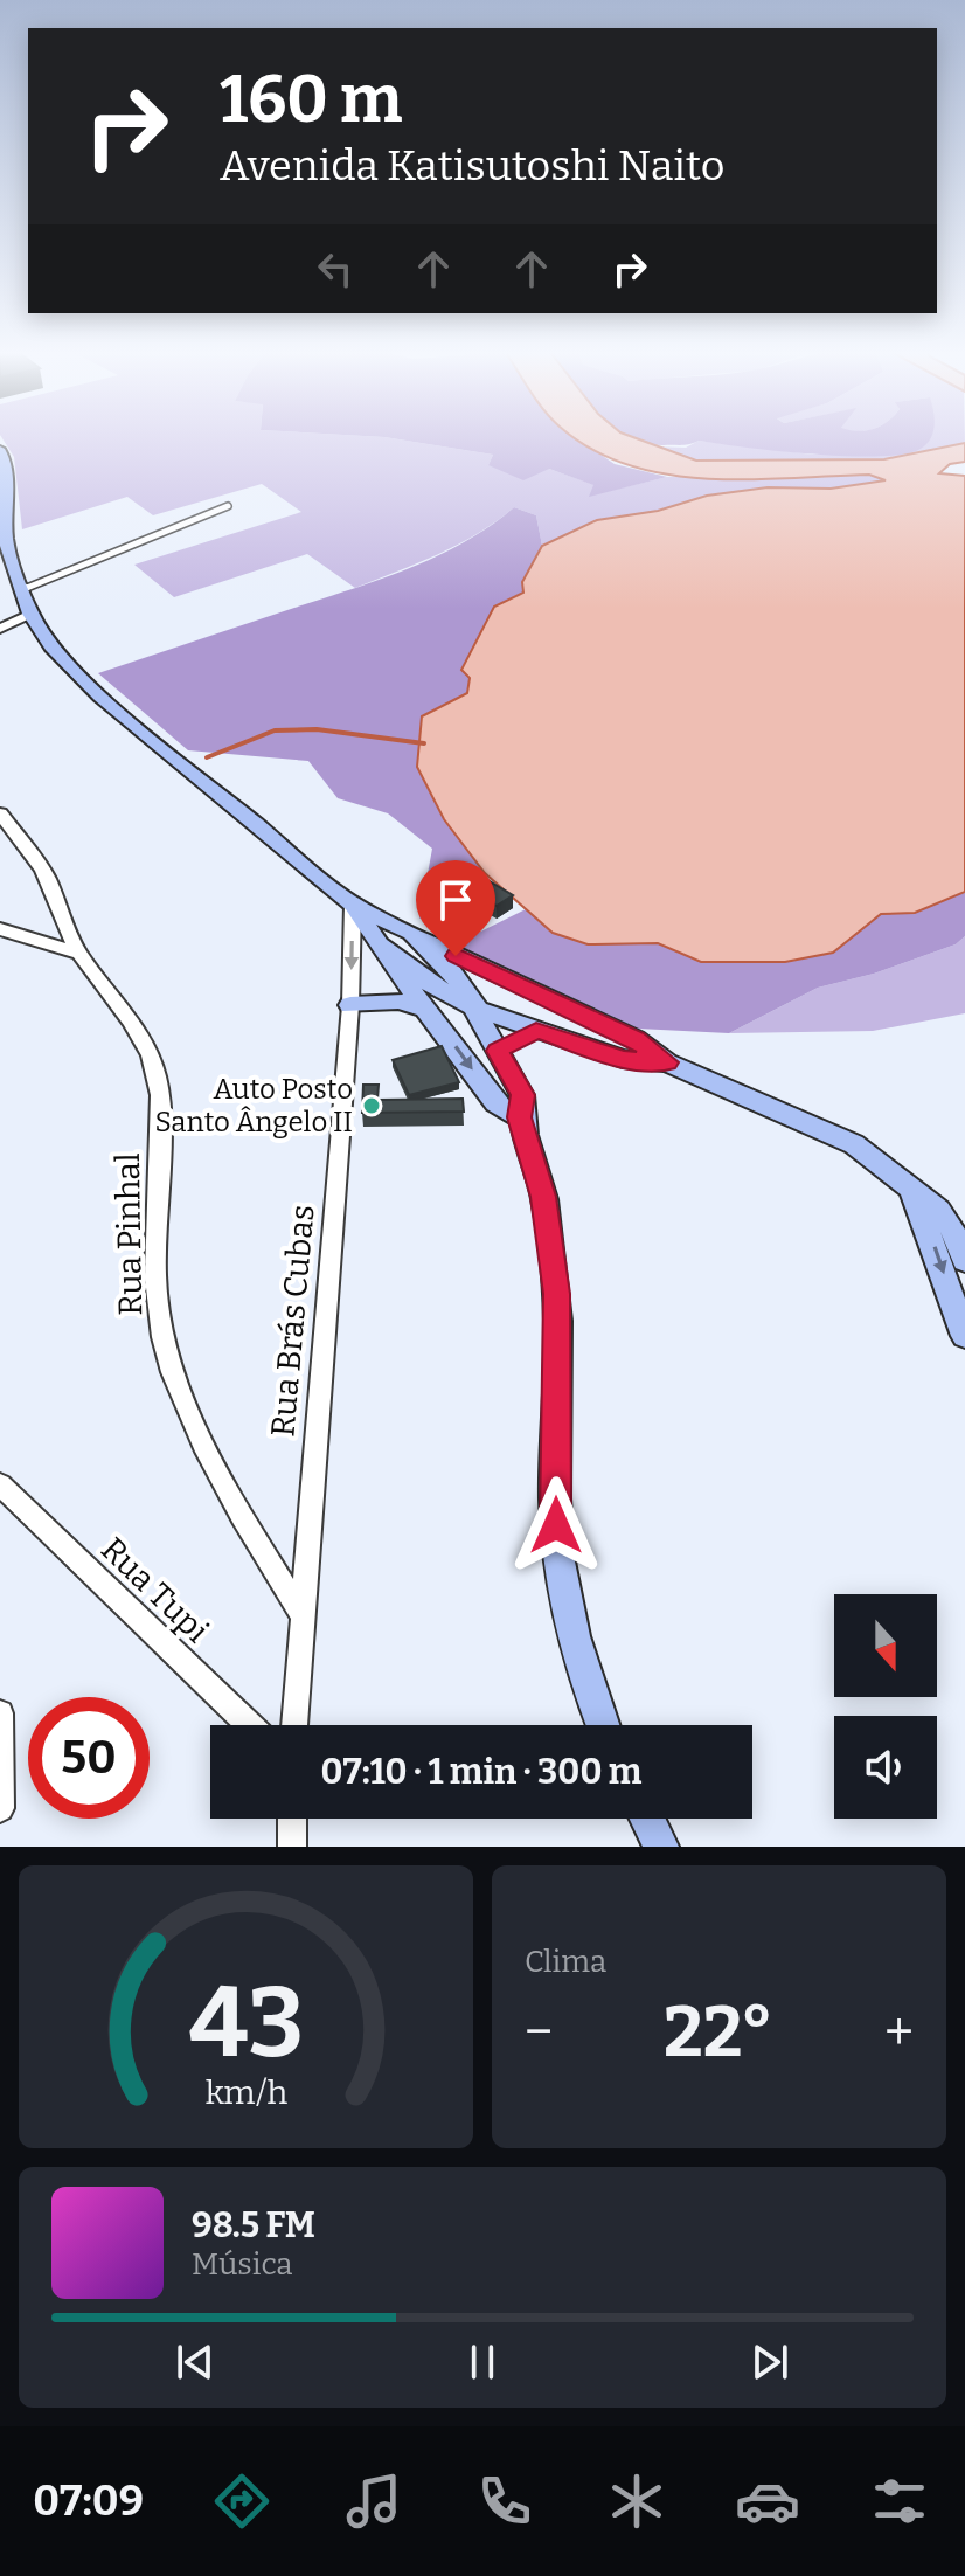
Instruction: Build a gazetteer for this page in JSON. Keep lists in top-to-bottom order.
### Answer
{
  "streets": {
    "street": ["Rua Pinhal", "Rua Brás Cubas", "Rua Tupi"]
  },
  "crossings": [
    ["Rua Pinhal", "Rua Brás Cubas"]
  ],
  "places": ["Auto Posto Santo Ângelo II"],
  "north": "bottom",
  "page": {
    "turn": ["160 m", "Avenida Katisutoshi Naito"],
    "limit": "50",
    "trip": "07:10 · 1 min · 300 m",
    "tile": "Clima",
    "heat": ["−", "22°", "+"],
    "song": ["98.5 FM", "Música"],
    "tabs": "07:09",
    "gauge": ["43", "km/h"]
  }
}
